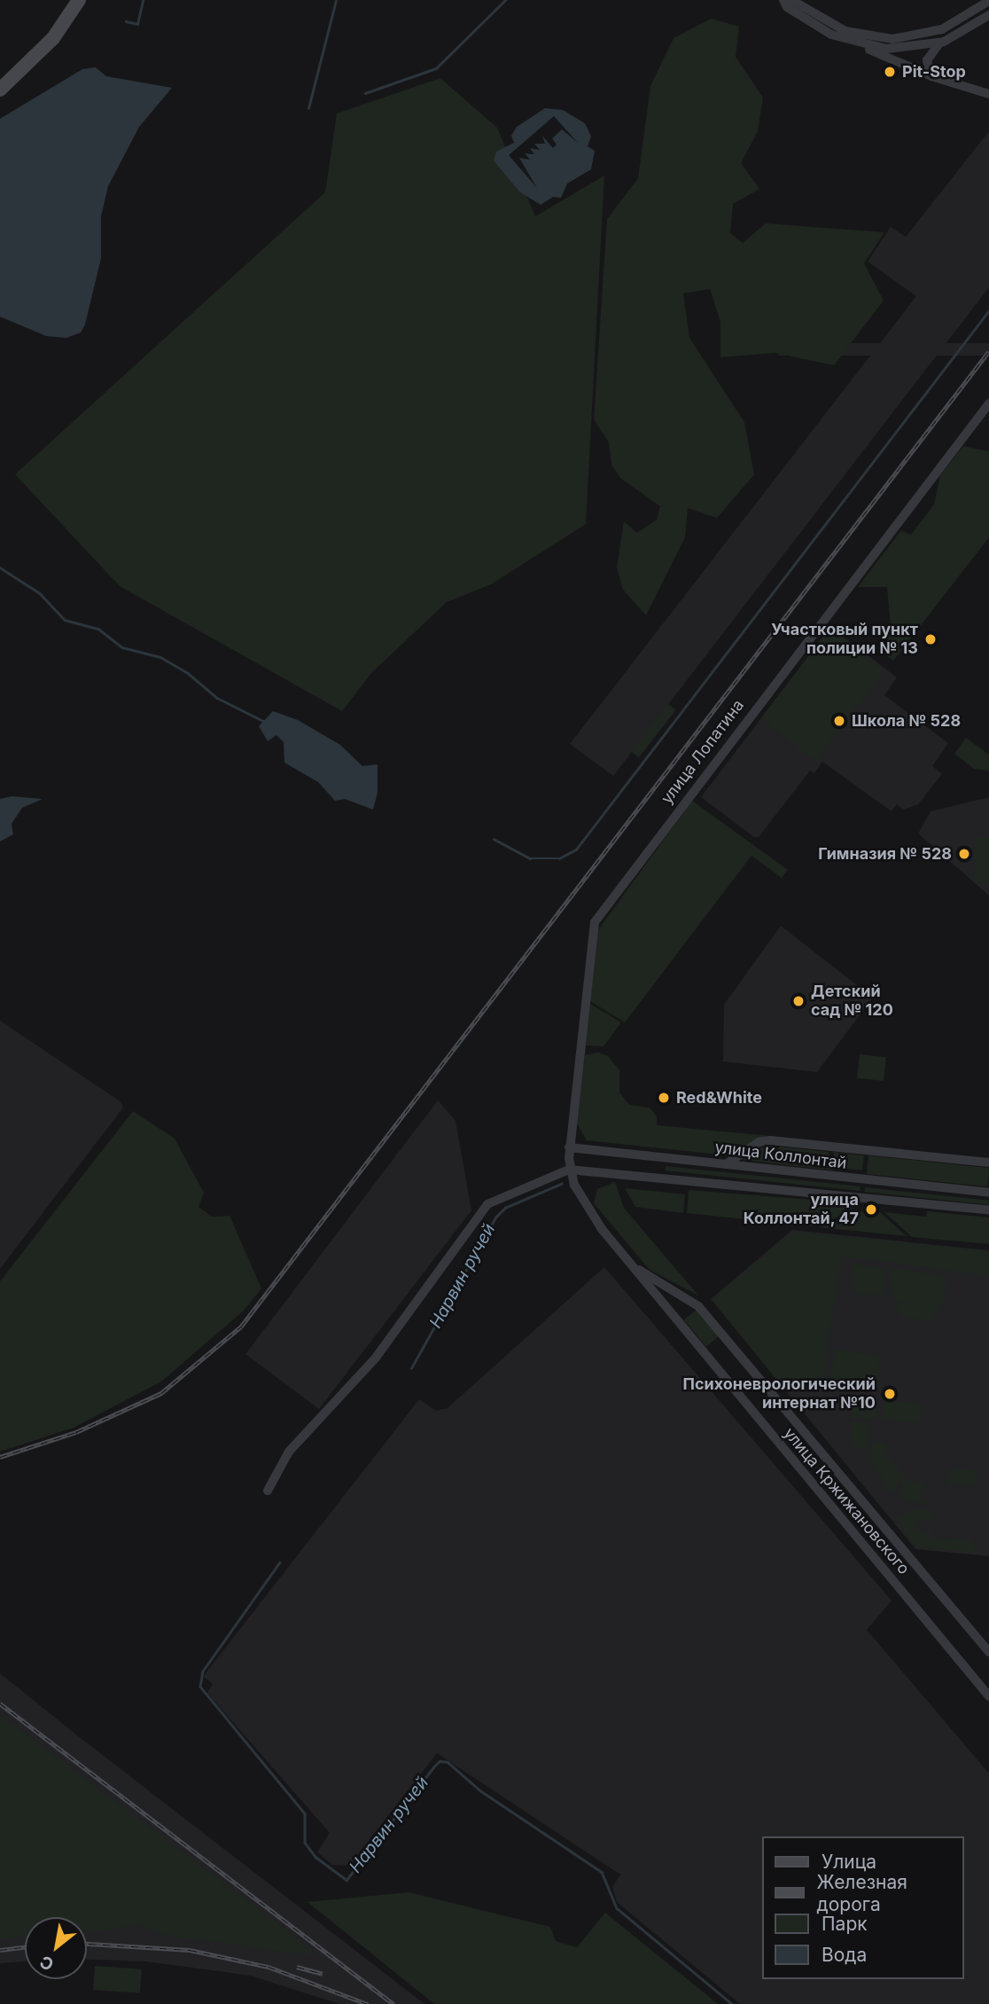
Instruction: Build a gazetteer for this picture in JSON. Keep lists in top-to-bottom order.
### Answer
{
  "streets": {
    "street": ["улица Лопатина", "улица Коллонтай", "улица Кржижановского"]
  },
  "crossings": [
    ["улица Лопатина", "улица Коллонтай"],
    ["улица Лопатина", "улица Кржижановского"],
    ["улица Коллонтай", "улица Кржижановского"]
  ],
  "water": ["Нарвин ручей"],
  "places": [
    "Pit-Stop",
    "Участковый пункт полиции № 13",
    "Школа № 528",
    "Гимназия № 528",
    "Детский сад № 120",
    "Red&White",
    "улица Коллонтай, 47",
    "Психоневрологический интернат №10"
  ],
  "legend": [
    "Улица",
    "Железная дорога",
    "Парк",
    "Вода"
  ],
  "north": "bottom left"
}
